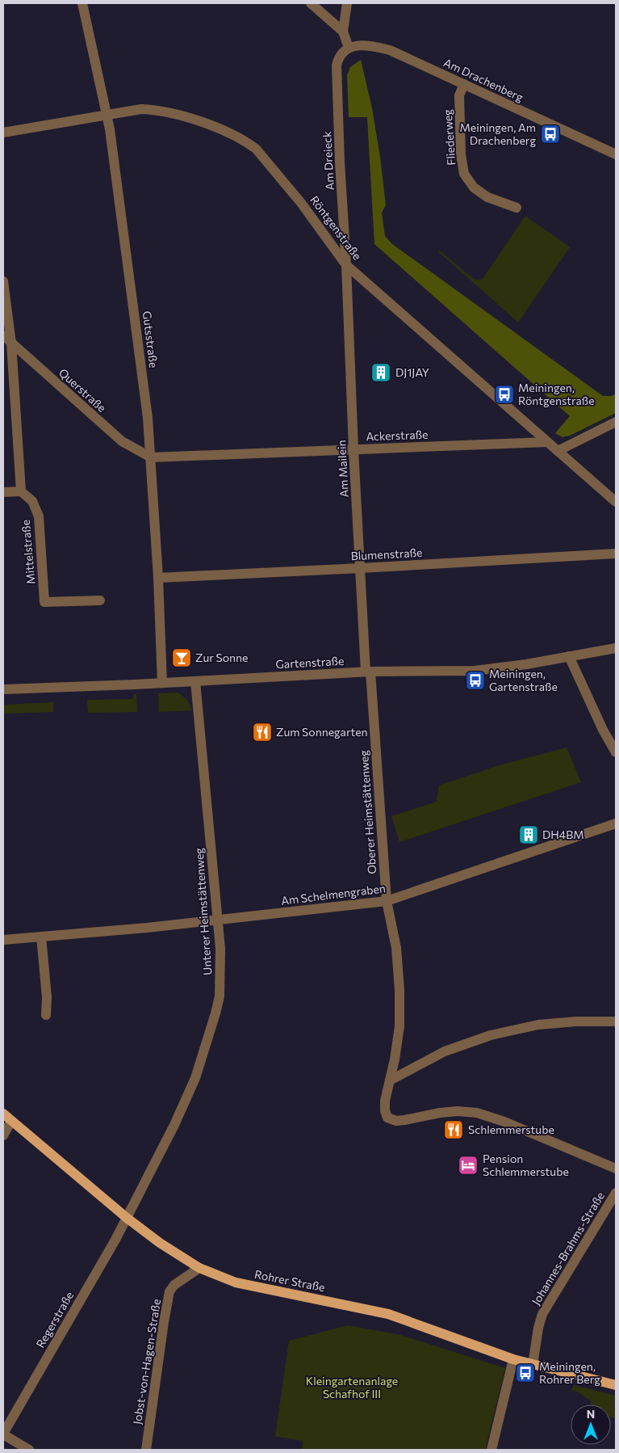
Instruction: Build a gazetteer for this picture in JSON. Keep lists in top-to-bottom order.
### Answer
{
  "streets": {
    "main road": ["Rohrer Straße"],
    "street": [
      "Am Drachenberg",
      "Fliederweg",
      "Am Dreieck",
      "Röntgenstraße",
      "Gutsstraße",
      "Querstraße",
      "Ackerstraße",
      "Am Mailein",
      "Mittelstraße",
      "Blumenstraße",
      "Gartenstraße",
      "Oberer Heimstättenweg",
      "Am Schelmengraben",
      "Unterer Heimstättenweg",
      "Johannes-Brahms-Straße",
      "Regerstraße",
      "Jobst-von-Hagen-Straße"
    ]
  },
  "crossings": [
    ["Am Drachenberg", "Fliederweg"],
    ["Am Drachenberg", "Am Dreieck"],
    ["Am Dreieck", "Röntgenstraße"],
    ["Am Dreieck", "Am Mailein"],
    ["Röntgenstraße", "Gutsstraße"],
    ["Röntgenstraße", "Ackerstraße"],
    ["Röntgenstraße", "Am Mailein"],
    ["Gutsstraße", "Querstraße"],
    ["Gutsstraße", "Ackerstraße"],
    ["Gutsstraße", "Blumenstraße"],
    ["Gutsstraße", "Gartenstraße"],
    ["Querstraße", "Ackerstraße"],
    ["Ackerstraße", "Am Mailein"],
    ["Am Mailein", "Blumenstraße"],
    ["Am Mailein", "Gartenstraße"],
    ["Am Mailein", "Oberer Heimstättenweg"],
    ["Gartenstraße", "Oberer Heimstättenweg"],
    ["Gartenstraße", "Unterer Heimstättenweg"],
    ["Oberer Heimstättenweg", "Am Schelmengraben"],
    ["Am Schelmengraben", "Unterer Heimstättenweg"],
    ["Unterer Heimstättenweg", "Rohrer Straße"],
    ["Unterer Heimstättenweg", "Regerstraße"],
    ["Johannes-Brahms-Straße", "Rohrer Straße"],
    ["Rohrer Straße", "Regerstraße"],
    ["Rohrer Straße", "Jobst-von-Hagen-Straße"]
  ],
  "parks": ["Kleingartenanlage Schafhof III"],
  "places": {
    "bus stop": [
      "Meiningen, Am Drachenberg",
      "Meiningen, Röntgenstraße",
      "Meiningen, Gartenstraße",
      "Meiningen, Rohrer Berg"
    ],
    "building": ["DJ1JAY", "DH4BM"],
    "bar": ["Zur Sonne"],
    "restaurant": ["Zum Sonnegarten", "Schlemmerstube"],
    "hotel": ["Pension Schlemmerstube"]
  },
  "north": "top"
}
